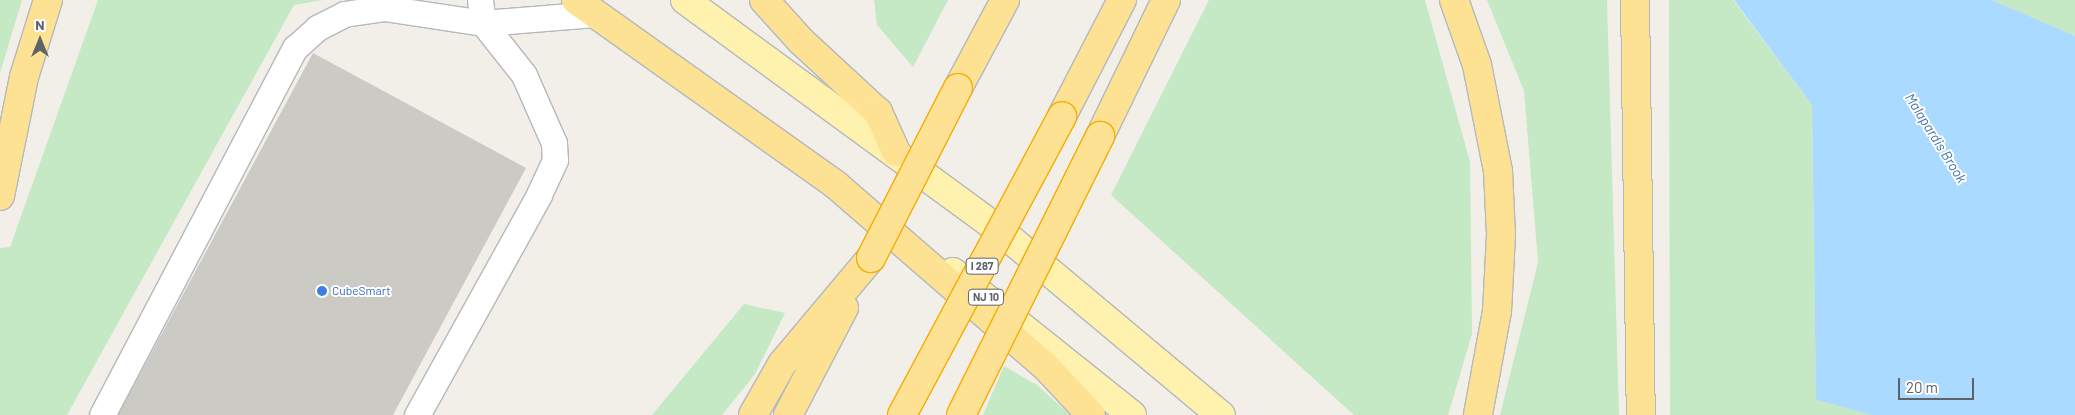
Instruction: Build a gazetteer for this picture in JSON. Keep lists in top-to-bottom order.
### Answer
{
  "streets": {
    "highway": ["I 287", "NJ 10"]
  },
  "water": ["Malapardis Brook"],
  "places": ["CubeSmart"],
  "scale_bar": "20 m",
  "north": "top"
}
